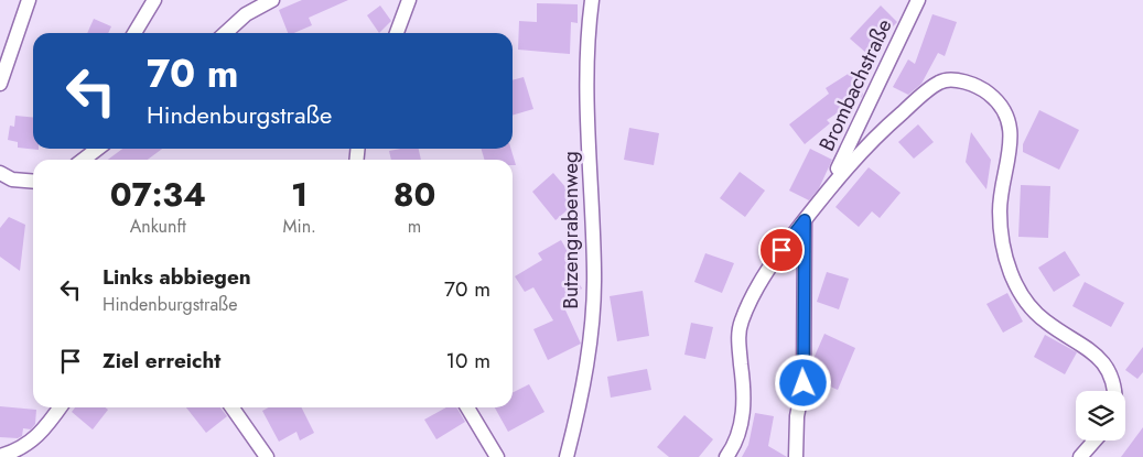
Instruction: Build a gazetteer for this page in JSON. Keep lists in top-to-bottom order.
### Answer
{
  "streets": {
    "street": ["Brombachstraße", "Butzengrabenweg"]
  },
  "page": {
    "turn": ["70 m", "Hindenburgstraße"],
    "eta": [
      "07:34",
      "Ankunft",
      "1",
      "Min.",
      "80",
      "m"
    ],
    "list": [
      {
        "name": "Links abbiegen",
        "note": "Hindenburgstraße",
        "value": "70 m"
      },
      {
        "name": "Ziel erreicht",
        "value": "10 m"
      }
    ]
  }
}
